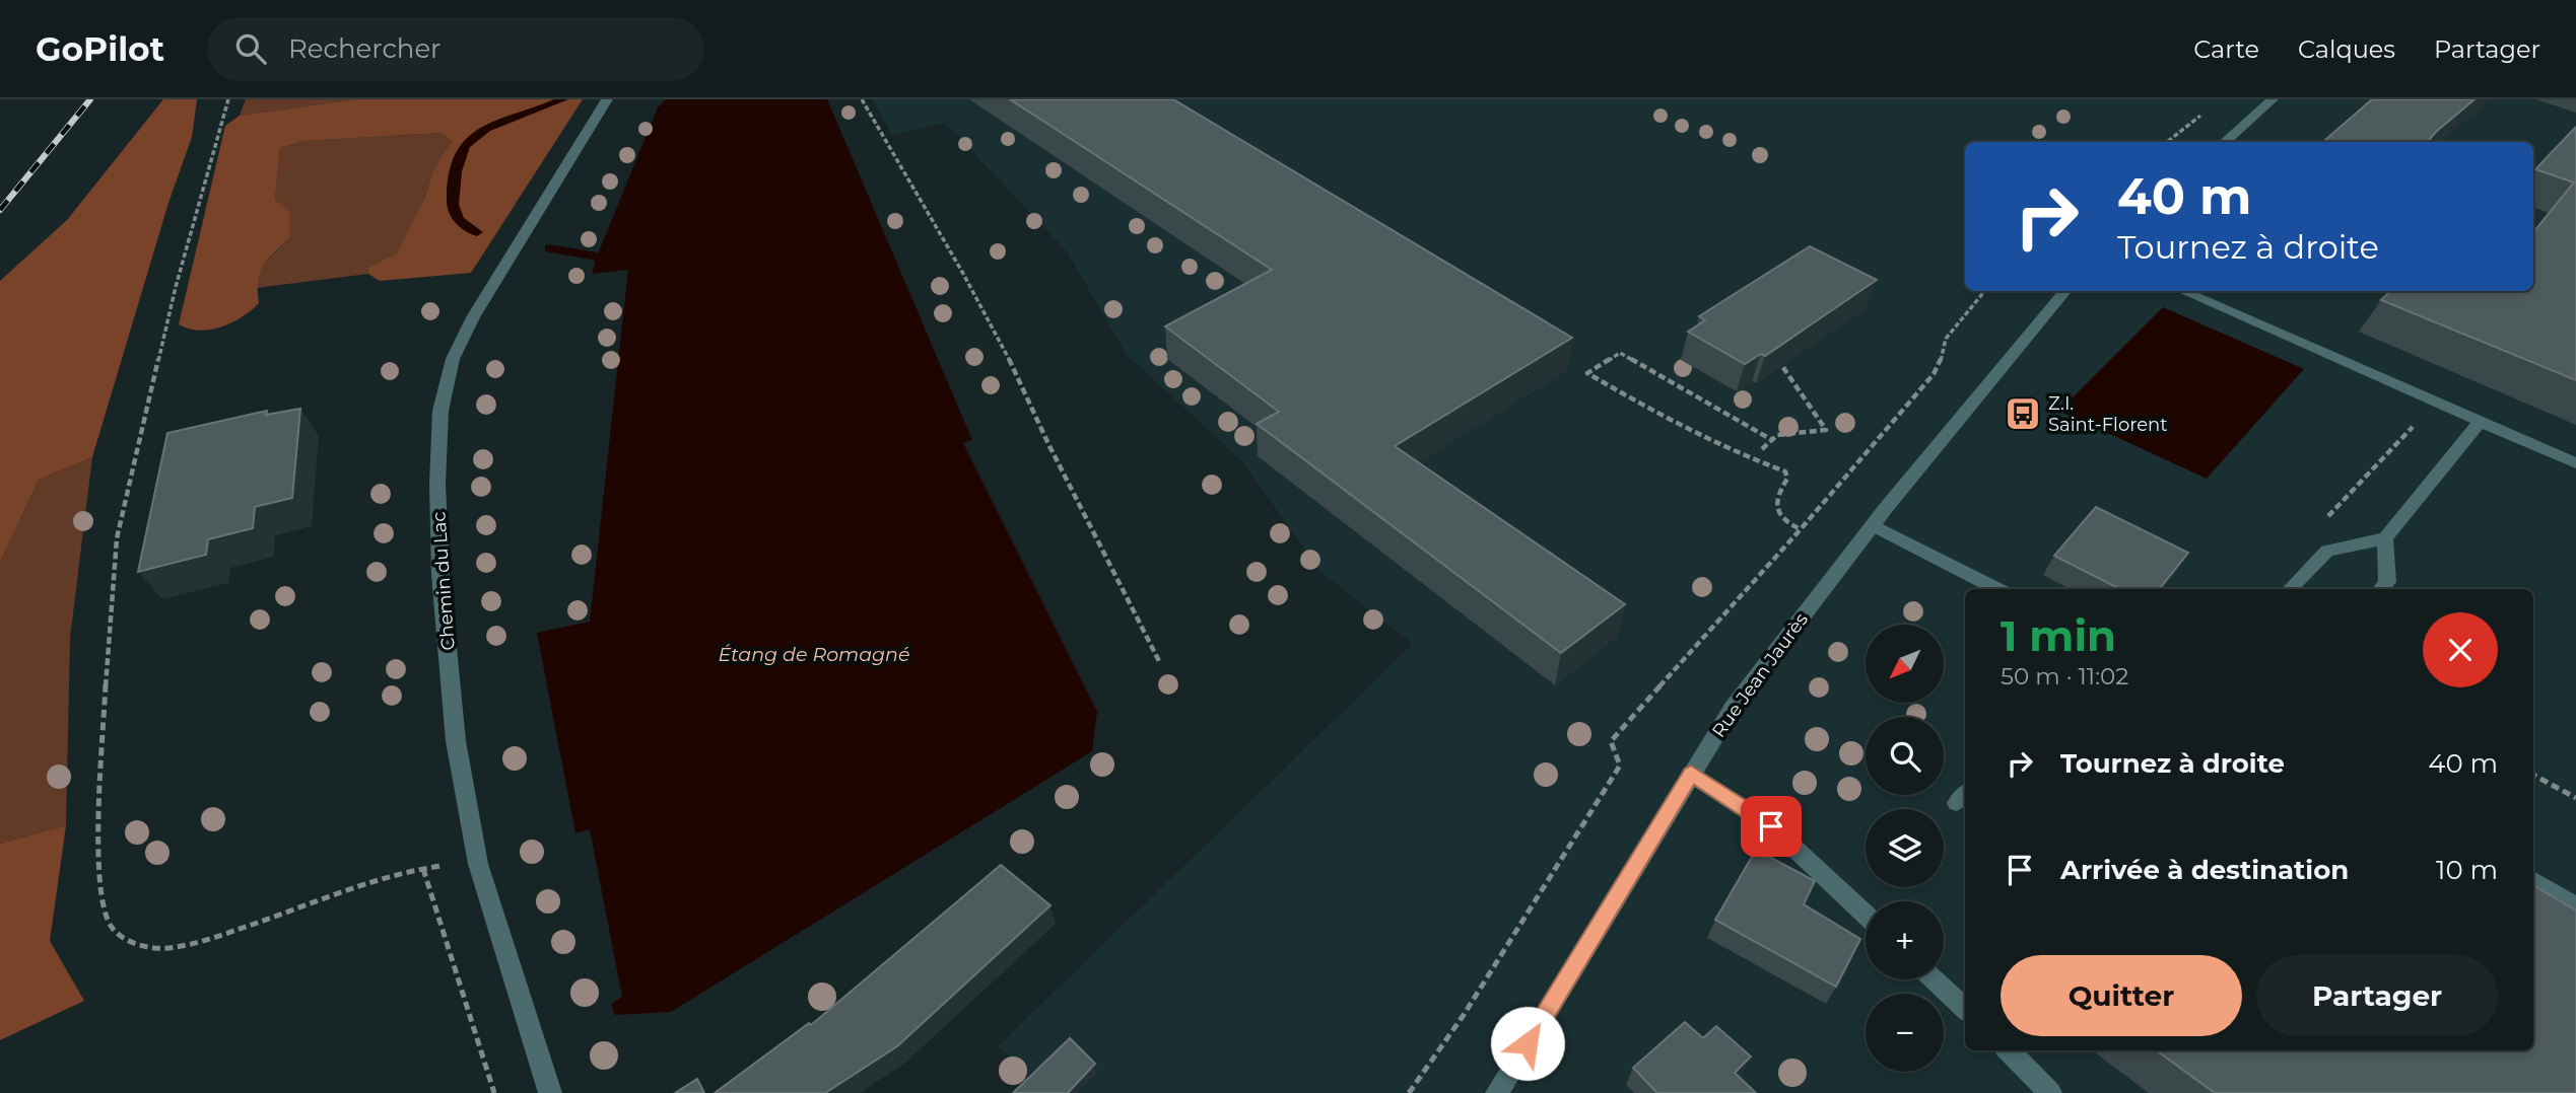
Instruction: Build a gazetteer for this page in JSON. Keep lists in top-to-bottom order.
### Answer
{
  "streets": {
    "street": ["Chemin du Lac", "Rue Jean Jaurès"]
  },
  "water": ["Étang de Romagné"],
  "places": {
    "bus stop": ["Z.I. Saint-Florent"]
  },
  "north": "bottom left",
  "page": {
    "header": "GoPilot",
    "search": "Rechercher",
    "nav": ["Carte", "Calques", "Partager"],
    "turn": ["40 m", "Tournez à droite"],
    "heading": ["1 min", "50 m · 11:02"],
    "map_buttons": ["+", "−"],
    "list": [
      {
        "name": "Tournez à droite",
        "value": "40 m"
      },
      {
        "name": "Arrivée à destination",
        "value": "10 m"
      }
    ],
    "buttons": ["Quitter", "Partager"]
  }
}
